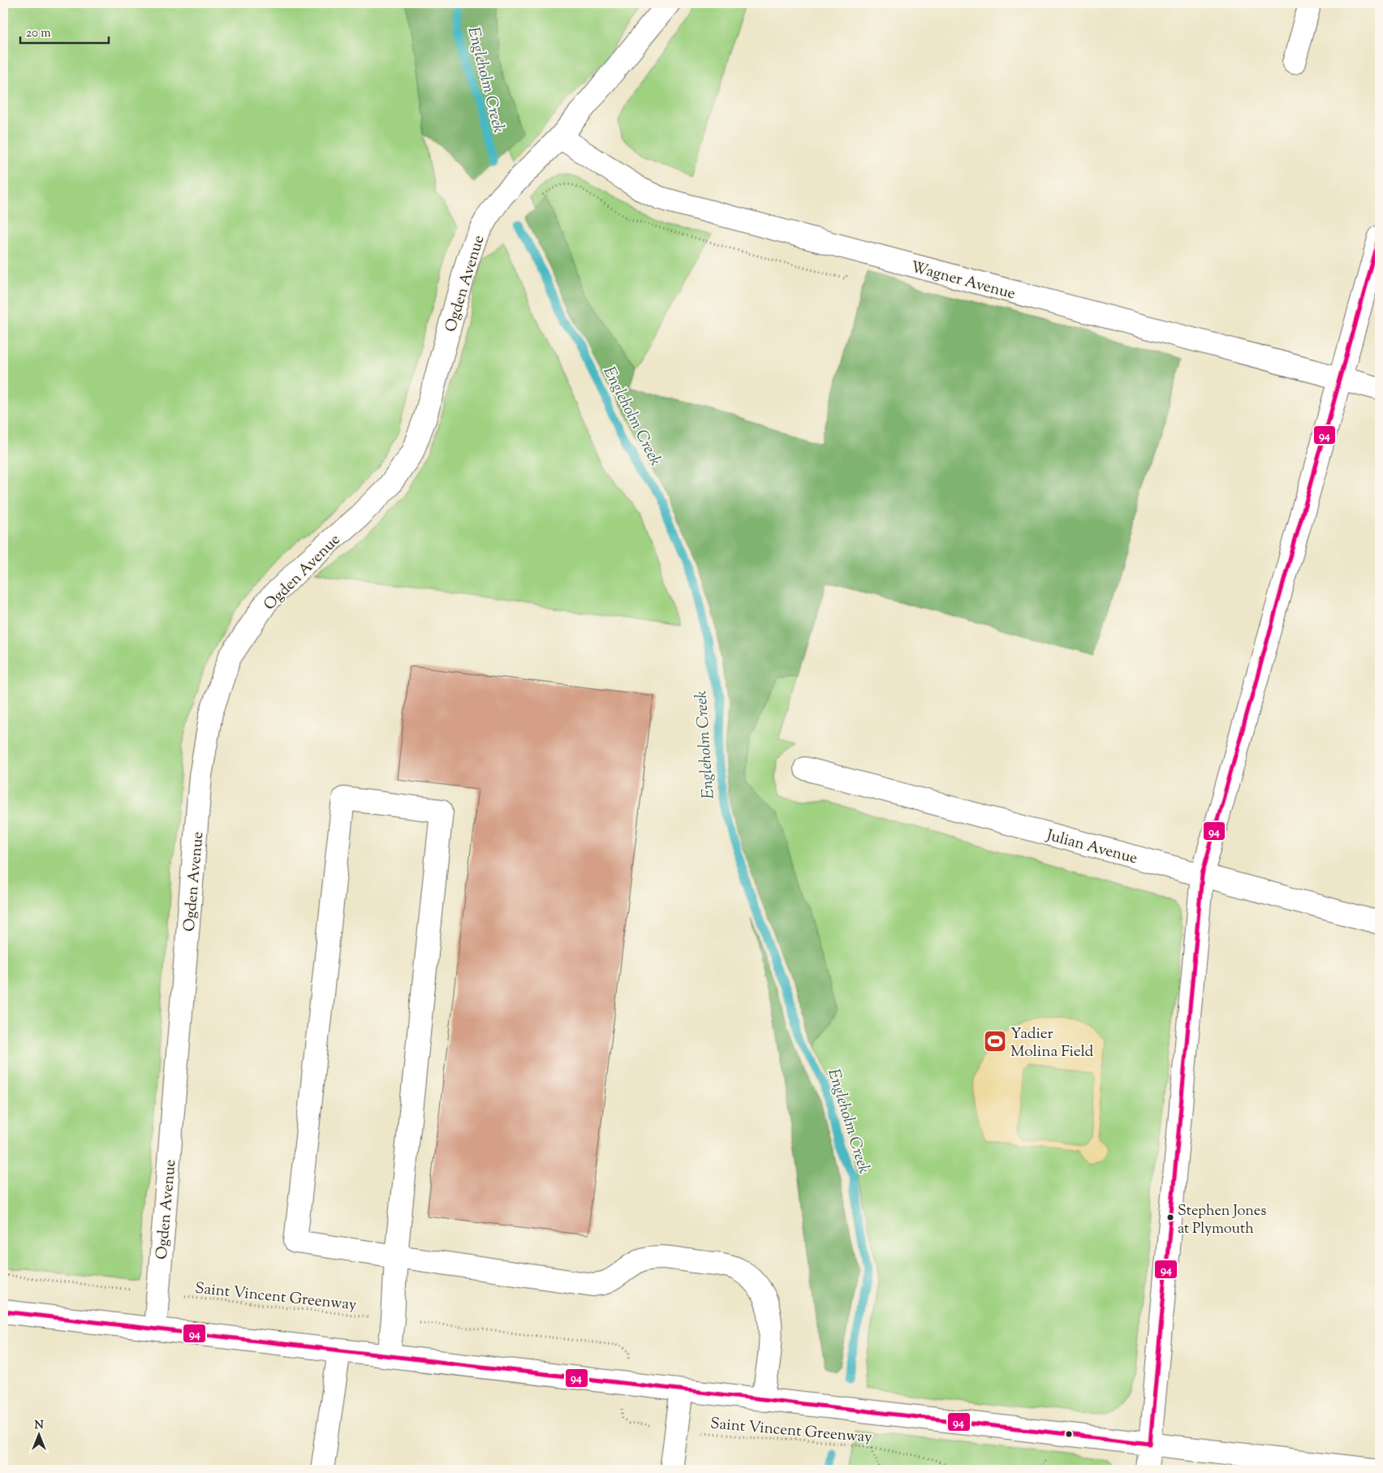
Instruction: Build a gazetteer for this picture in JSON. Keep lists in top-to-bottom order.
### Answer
{
  "streets": {
    "street": ["Wagner Avenue", "Ogden Avenue", "Julian Avenue"],
    "path": ["Saint Vincent Greenway"]
  },
  "crossings": [
    ["Wagner Avenue", "Ogden Avenue"]
  ],
  "water": ["Engleholm Creek"],
  "places": {
    "sports": ["Yadier Molina Field"],
    "other": ["Stephen Jones at Plymouth"]
  },
  "lines": ["transit line 94"],
  "scale_bar": "20 m",
  "north": "top"
}
